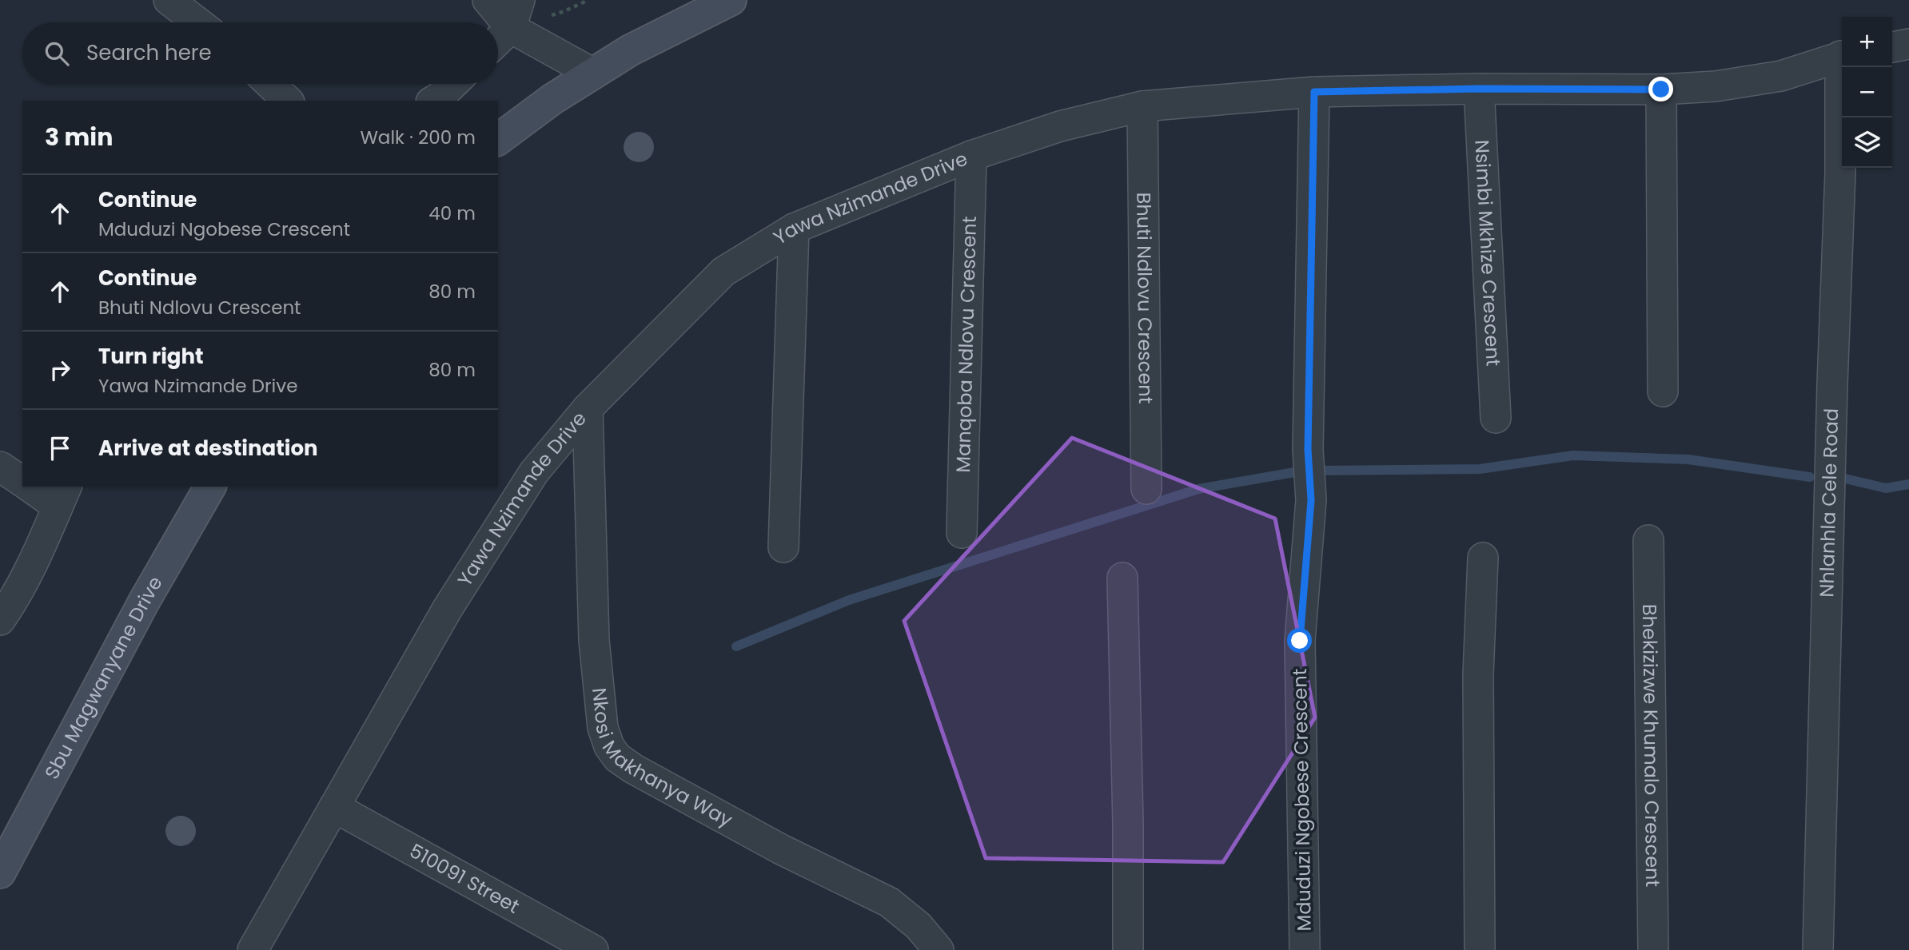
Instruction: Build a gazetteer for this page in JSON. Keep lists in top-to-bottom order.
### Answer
{
  "streets": {
    "main road": ["Sbu Magwanyane Drive"],
    "street": [
      "Yawa Nzimande Drive",
      "Nsimbi Mkhize Crescent",
      "Bhuti Ndlovu Crescent",
      "Manqoba Ndlovu Crescent",
      "Nhlanhla Cele Road",
      "Bhekizizwe Khumalo Crescent",
      "Nkosi Makhanya Way",
      "Mduduzi Ngobese Crescent",
      "510091 Street"
    ]
  },
  "crossings": [
    ["Yawa Nzimande Drive", "Nsimbi Mkhize Crescent"],
    ["Yawa Nzimande Drive", "Bhuti Ndlovu Crescent"],
    ["Yawa Nzimande Drive", "Manqoba Ndlovu Crescent"],
    ["Yawa Nzimande Drive", "Nkosi Makhanya Way"],
    ["Yawa Nzimande Drive", "Mduduzi Ngobese Crescent"],
    ["Yawa Nzimande Drive", "510091 Street"]
  ],
  "page": {
    "map_buttons": ["+", "−"],
    "search": "Search here",
    "heading": ["3 min", "Walk · 200 m"],
    "list": [
      ["Continue", "Mduduzi Ngobese Crescent", "40 m"],
      ["Continue", "Bhuti Ndlovu Crescent", "80 m"],
      ["Turn right", "Yawa Nzimande Drive", "80 m"],
      "Arrive at destination"
    ]
  }
}
